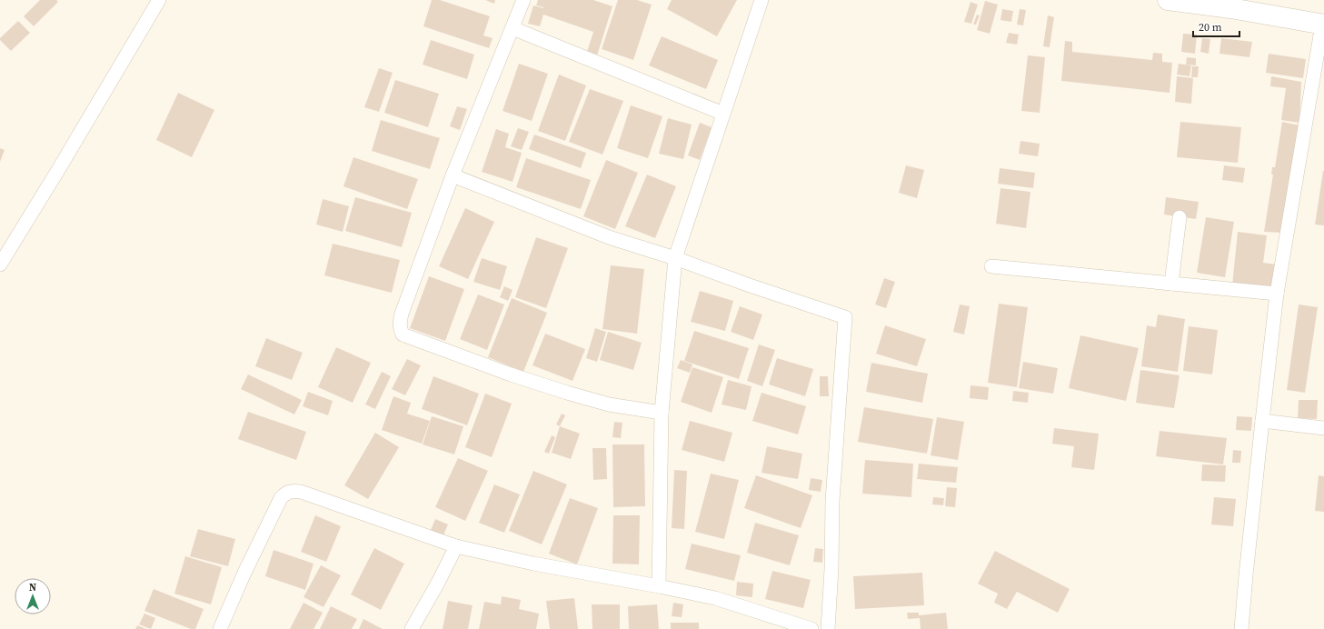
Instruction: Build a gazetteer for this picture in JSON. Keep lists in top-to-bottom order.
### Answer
{
  "scale_bar": "20 m",
  "north": "top"
}
